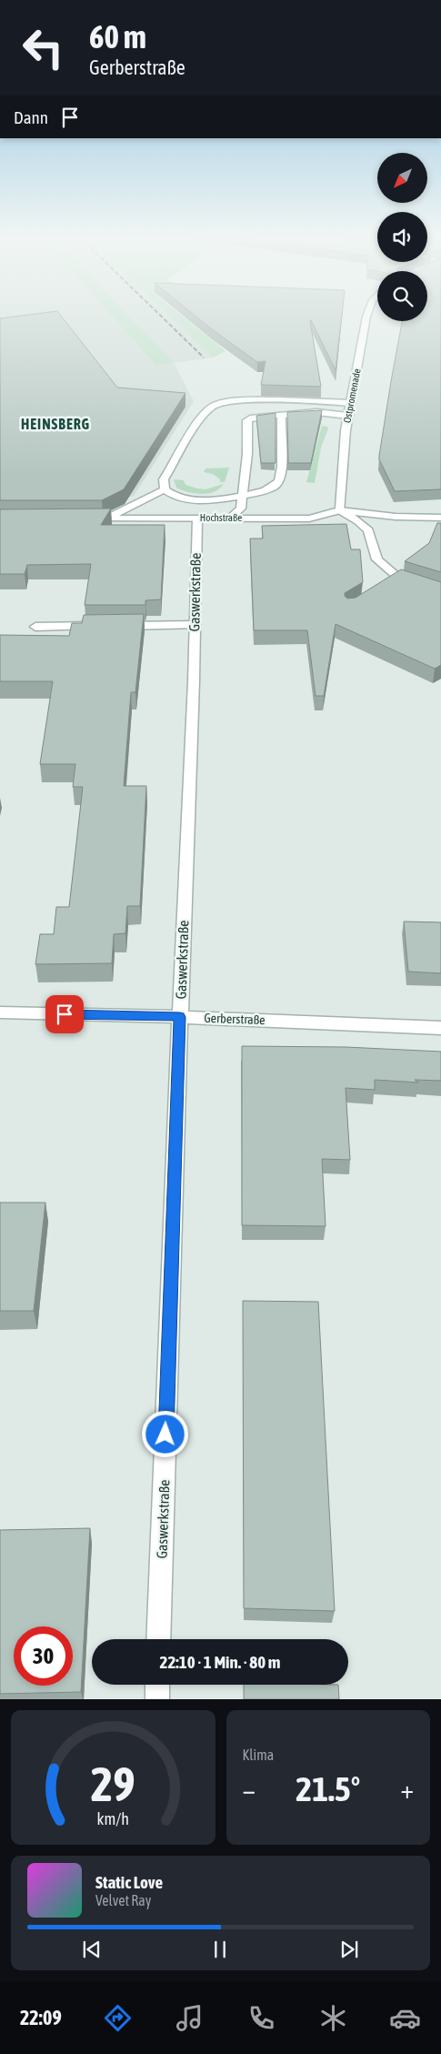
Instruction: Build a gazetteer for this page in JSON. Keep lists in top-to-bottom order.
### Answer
{
  "streets": {
    "street": [
      "Ostpromenade",
      "Hochstraße",
      "Gaswerkstraße",
      "Gerberstraße"
    ]
  },
  "crossings": [
    ["Ostpromenade", "Hochstraße"],
    ["Hochstraße", "Gaswerkstraße"],
    ["Gaswerkstraße", "Gerberstraße"]
  ],
  "districts": ["HEINSBERG"],
  "north": "bottom left",
  "page": {
    "turn": ["60 m", "Gerberstraße"],
    "then": "Dann",
    "limit": "30",
    "trip": "22:10 · 1 Min. · 80 m",
    "tile": "Klima",
    "heat": ["−", "21.5°", "+"],
    "song": ["Static Love", "Velvet Ray"],
    "tabs": "22:09",
    "gauge": ["29", "km/h"]
  }
}
